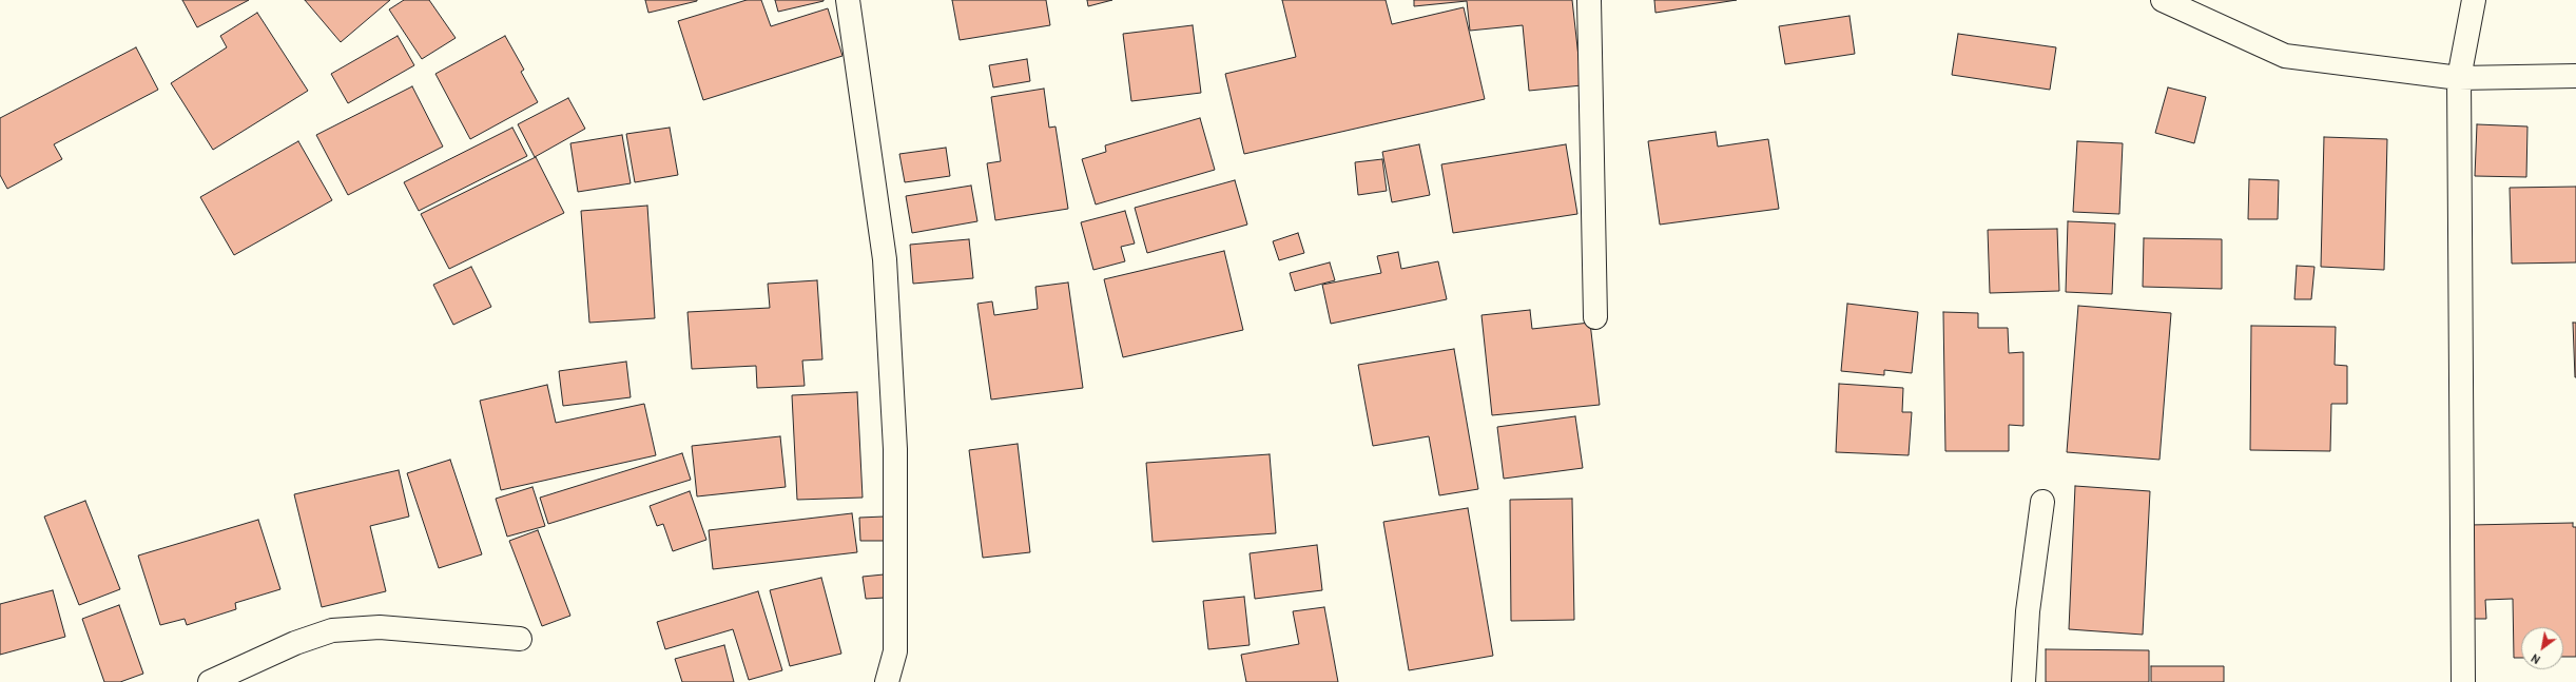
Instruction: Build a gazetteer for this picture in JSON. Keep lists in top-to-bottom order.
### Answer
{
  "north": "bottom left"
}
